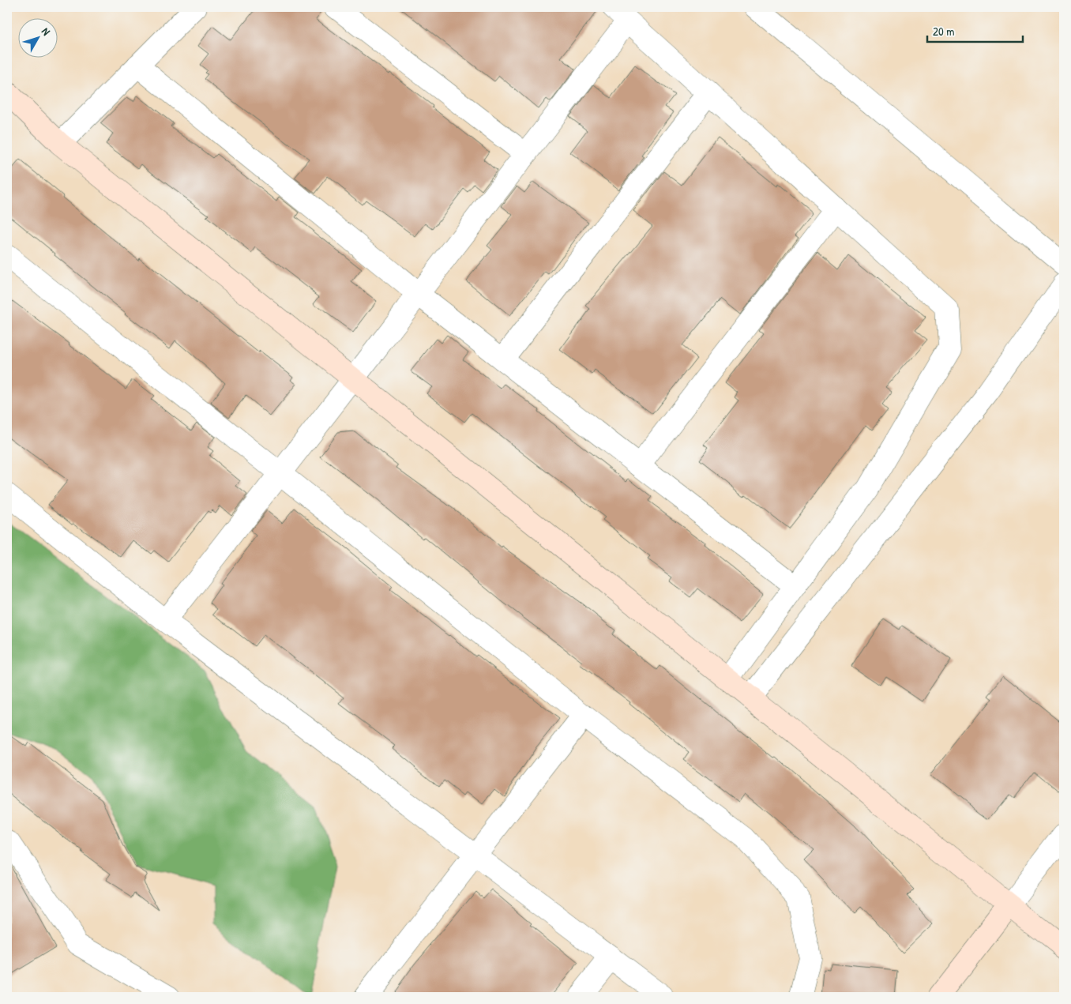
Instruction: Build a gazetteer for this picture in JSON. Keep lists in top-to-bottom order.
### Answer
{
  "scale_bar": "20 m",
  "north": "top right"
}
